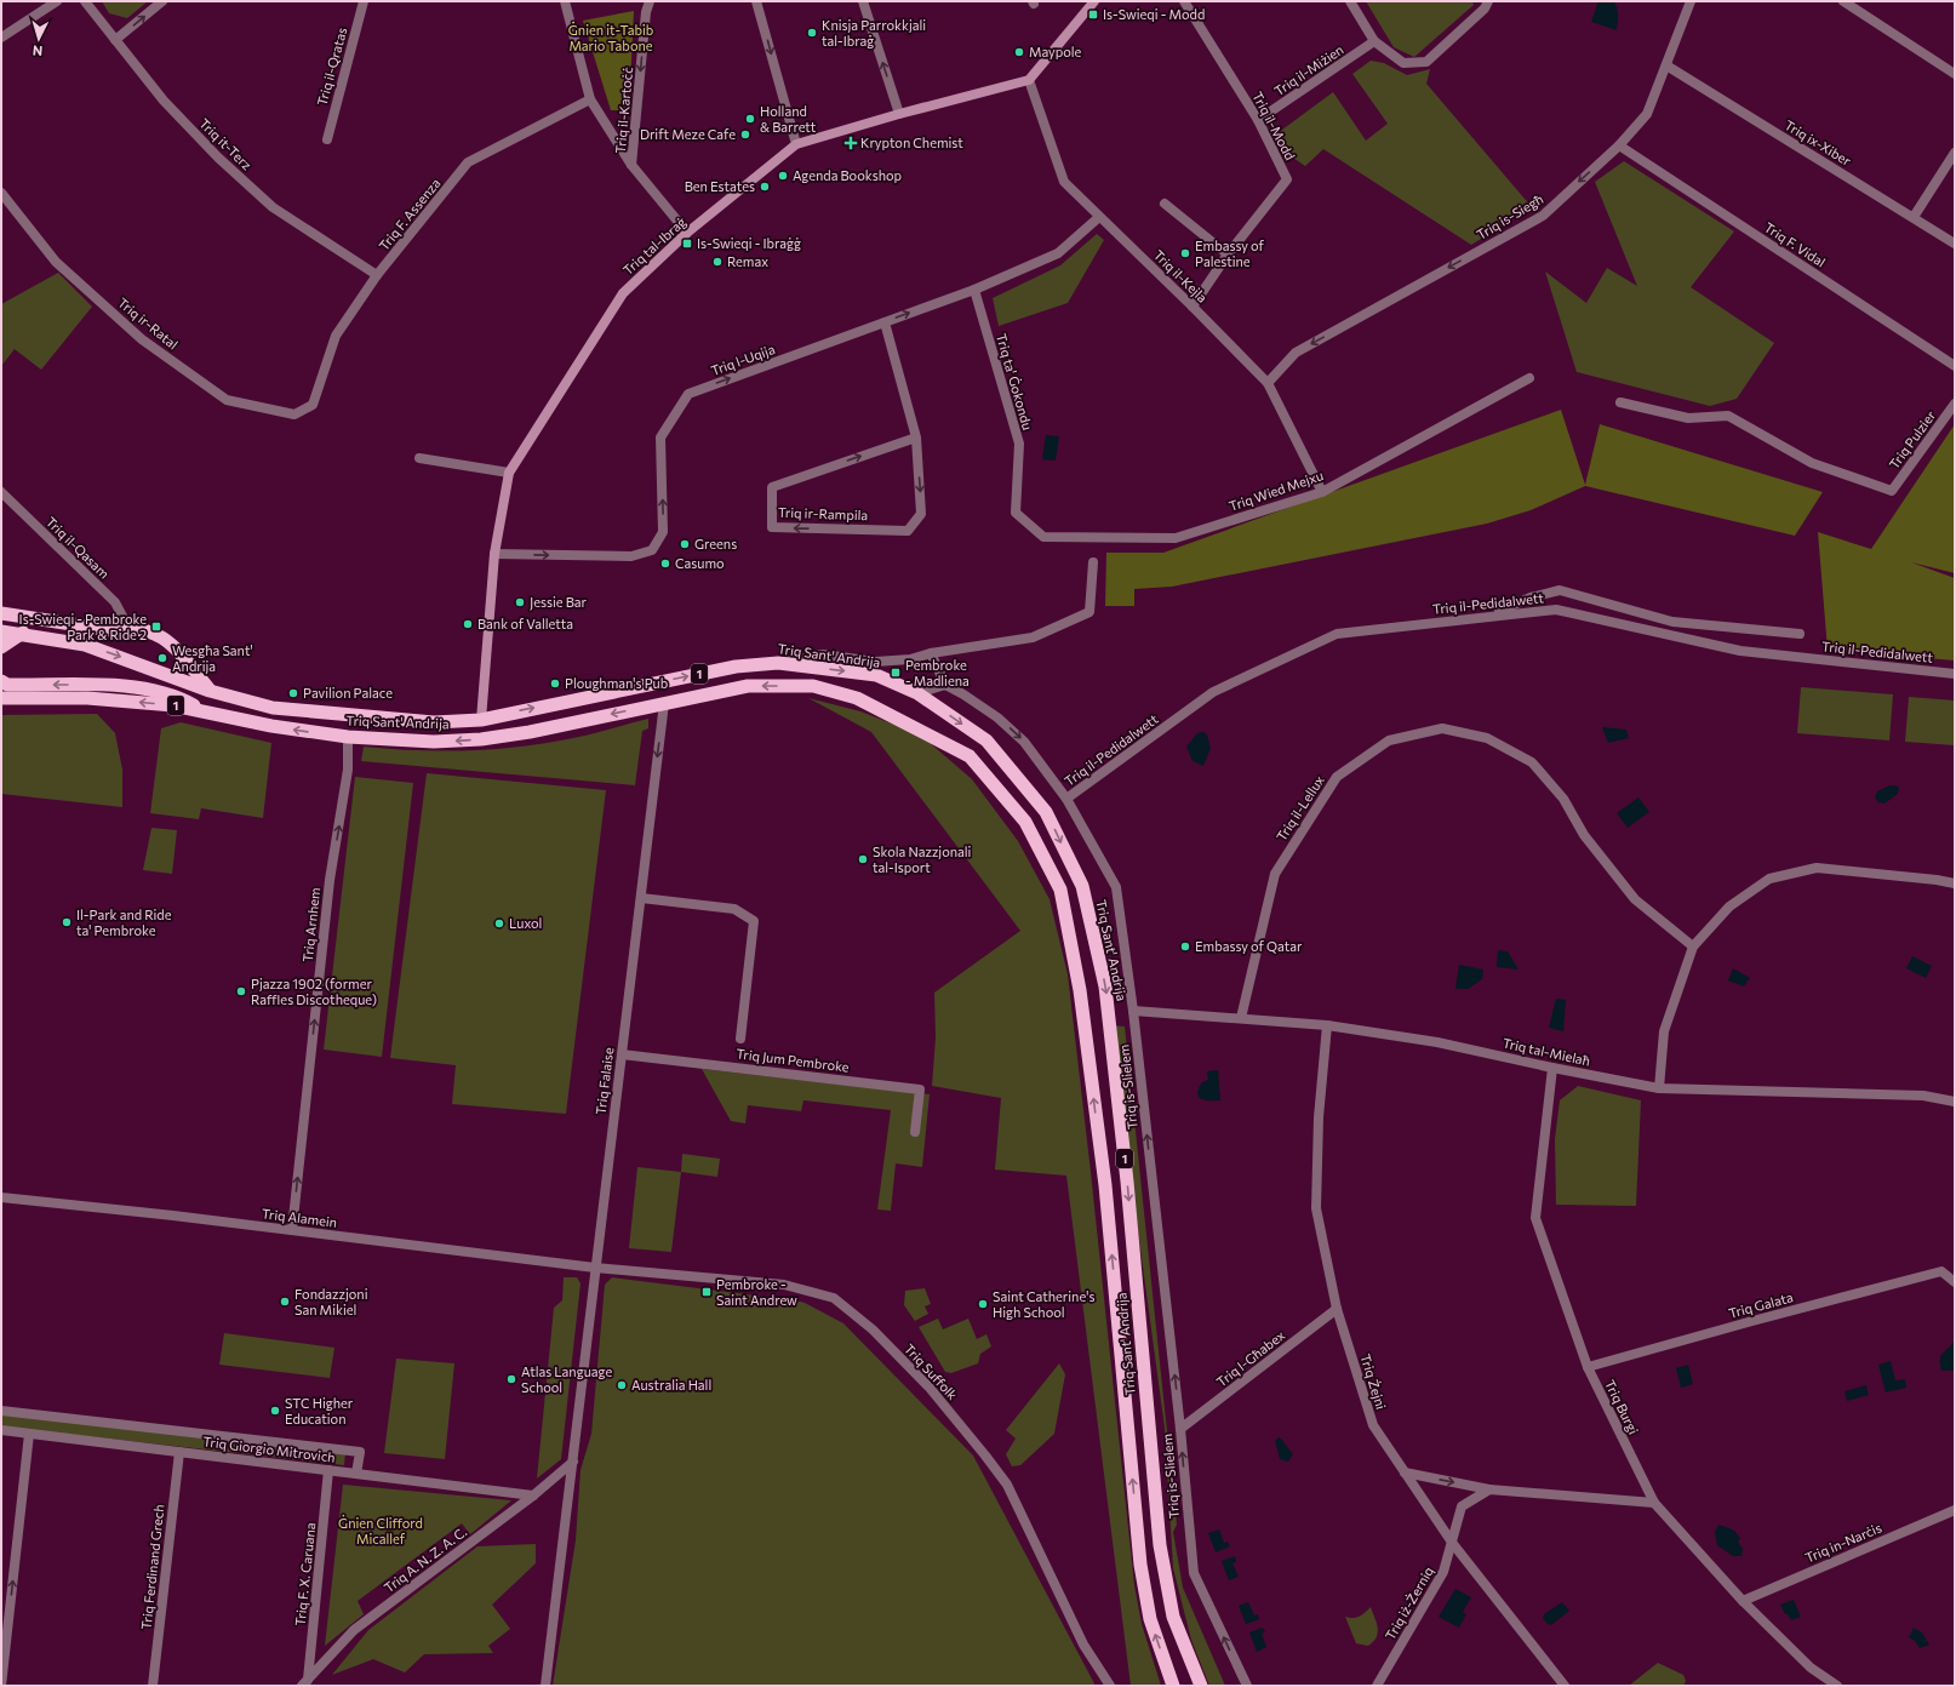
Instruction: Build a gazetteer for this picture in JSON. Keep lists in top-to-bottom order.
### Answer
{
  "streets": {
    "highway": ["Triq Sant' Andrija", "1"],
    "main road": ["Triq tal-Ibraġ"],
    "street": [
      "Triq il-Qratas",
      "Triq il-Miżien",
      "Triq il-Kartoċċ",
      "Triq il-Modd",
      "Triq ix-Xiber",
      "Triq it-Terz",
      "Triq F. Assenza",
      "Triq is-Siegħ",
      "Triq F. Vidal",
      "Triq il-Kejla",
      "Triq ir-Ratal",
      "Triq l-Uqija",
      "Triq ta' Ġokondu",
      "Triq Pulzier",
      "Triq Wied Mejxu",
      "Triq ir-Rampila",
      "Triq il-Qasam",
      "Triq il-Pedidalwett",
      "Triq il-Lellux",
      "Triq Arnhem",
      "Triq tal-Mielaħ",
      "Triq Jum Pembroke",
      "Triq Falaise",
      "Triq is-Slielem",
      "Triq Alamein",
      "Triq Galata",
      "Triq l-Għabex",
      "Triq Suffolk",
      "Triq Żejni",
      "Triq Burgi",
      "Triq Giorgio Mitrovich",
      "Triq in-Narċis",
      "Triq A. N. Z. A. C.",
      "Triq Ferdinand Grech",
      "Triq F. X. Caruana",
      "Triq iż-Żerniq"
    ]
  },
  "crossings": [
    ["Triq il-Miżien", "Triq il-Modd"],
    ["Triq il-Modd", "Triq il-Kejla"],
    ["Triq ix-Xiber", "Triq is-Siegħ"],
    ["Triq it-Terz", "Triq F. Assenza"],
    ["Triq F. Assenza", "Triq ir-Ratal"],
    ["Triq is-Siegħ", "Triq F. Vidal"],
    ["Triq is-Siegħ", "Triq il-Kejla"],
    ["Triq tal-Ibraġ", "Triq il-Kejla"],
    ["Triq tal-Ibraġ", "Triq l-Uqija"],
    ["Triq tal-Ibraġ", "Triq Sant' Andrija"],
    ["Triq il-Kejla", "Triq l-Uqija"],
    ["Triq il-Kejla", "Triq Wied Mejxu"],
    ["Triq l-Uqija", "Triq ta' Ġokondu"],
    ["Triq l-Uqija", "Triq ir-Rampila"],
    ["Triq ta' Ġokondu", "Triq Wied Mejxu"],
    ["Triq il-Pedidalwett", "Triq is-Slielem"],
    ["Triq Sant' Andrija", "1"],
    ["Triq Sant' Andrija", "Triq Arnhem"],
    ["Triq Sant' Andrija", "Triq Falaise"],
    ["Triq il-Lellux", "Triq tal-Mielaħ"],
    ["Triq Arnhem", "Triq Alamein"],
    ["Triq tal-Mielaħ", "Triq is-Slielem"],
    ["Triq tal-Mielaħ", "Triq Żejni"],
    ["Triq tal-Mielaħ", "Triq Burgi"],
    ["Triq Jum Pembroke", "Triq Falaise"],
    ["Triq Falaise", "Triq Alamein"],
    ["Triq Falaise", "Triq Suffolk"],
    ["Triq Falaise", "Triq A. N. Z. A. C."],
    ["Triq is-Slielem", "Triq l-Għabex"],
    ["Triq Alamein", "Triq Suffolk"],
    ["Triq Galata", "Triq Burgi"],
    ["Triq l-Għabex", "Triq Żejni"],
    ["Triq Żejni", "Triq iż-Żerniq"],
    ["Triq Burgi", "Triq in-Narċis"],
    ["Triq Giorgio Mitrovich", "Triq A. N. Z. A. C."],
    ["Triq Giorgio Mitrovich", "Triq Ferdinand Grech"],
    ["Triq Giorgio Mitrovich", "Triq F. X. Caruana"],
    ["Triq A. N. Z. A. C.", "Triq F. X. Caruana"]
  ],
  "one_way": ["Triq is-Siegħ", "Triq l-Uqija", "Triq Arnhem"],
  "parks": ["Ġnien it-Tabib Mario Tabone", "Ġnien Clifford Micallef"],
  "places": {
    "transit": [
      "Is-Swieqi - Modd",
      "Is-Swieqi - Ibraġġ",
      "Is-Swieqi - Pembroke Park & Ride 2",
      "Pembroke - Madliena",
      "Pembroke - Saint Andrew"
    ],
    "other": [
      "Knisja Parrokkjali tal-Ibraġ",
      "Maypole",
      "Holland & Barrett",
      "Drift Meze Cafe",
      "Agenda Bookshop",
      "Ben Estates",
      "Embassy of Palestine",
      "Remax",
      "Greens",
      "Casumo",
      "Jessie Bar",
      "Bank of Valletta",
      "Wesgħa Sant' Andrija",
      "Ploughman's Pub",
      "Pavilion Palace",
      "Skola Nazzjonali tal-Isport",
      "Il-Park and Ride ta' Pembroke",
      "Luxol",
      "Embassy of Qatar",
      "Pjazza 1902 (former Raffles Discotheque)",
      "Fondazzjoni San Mikiel",
      "Saint Catherine's High School",
      "Atlas Language School",
      "Australia Hall",
      "STC Higher Education"
    ],
    "health": ["Krypton Chemist"]
  },
  "north": "bottom"
}
